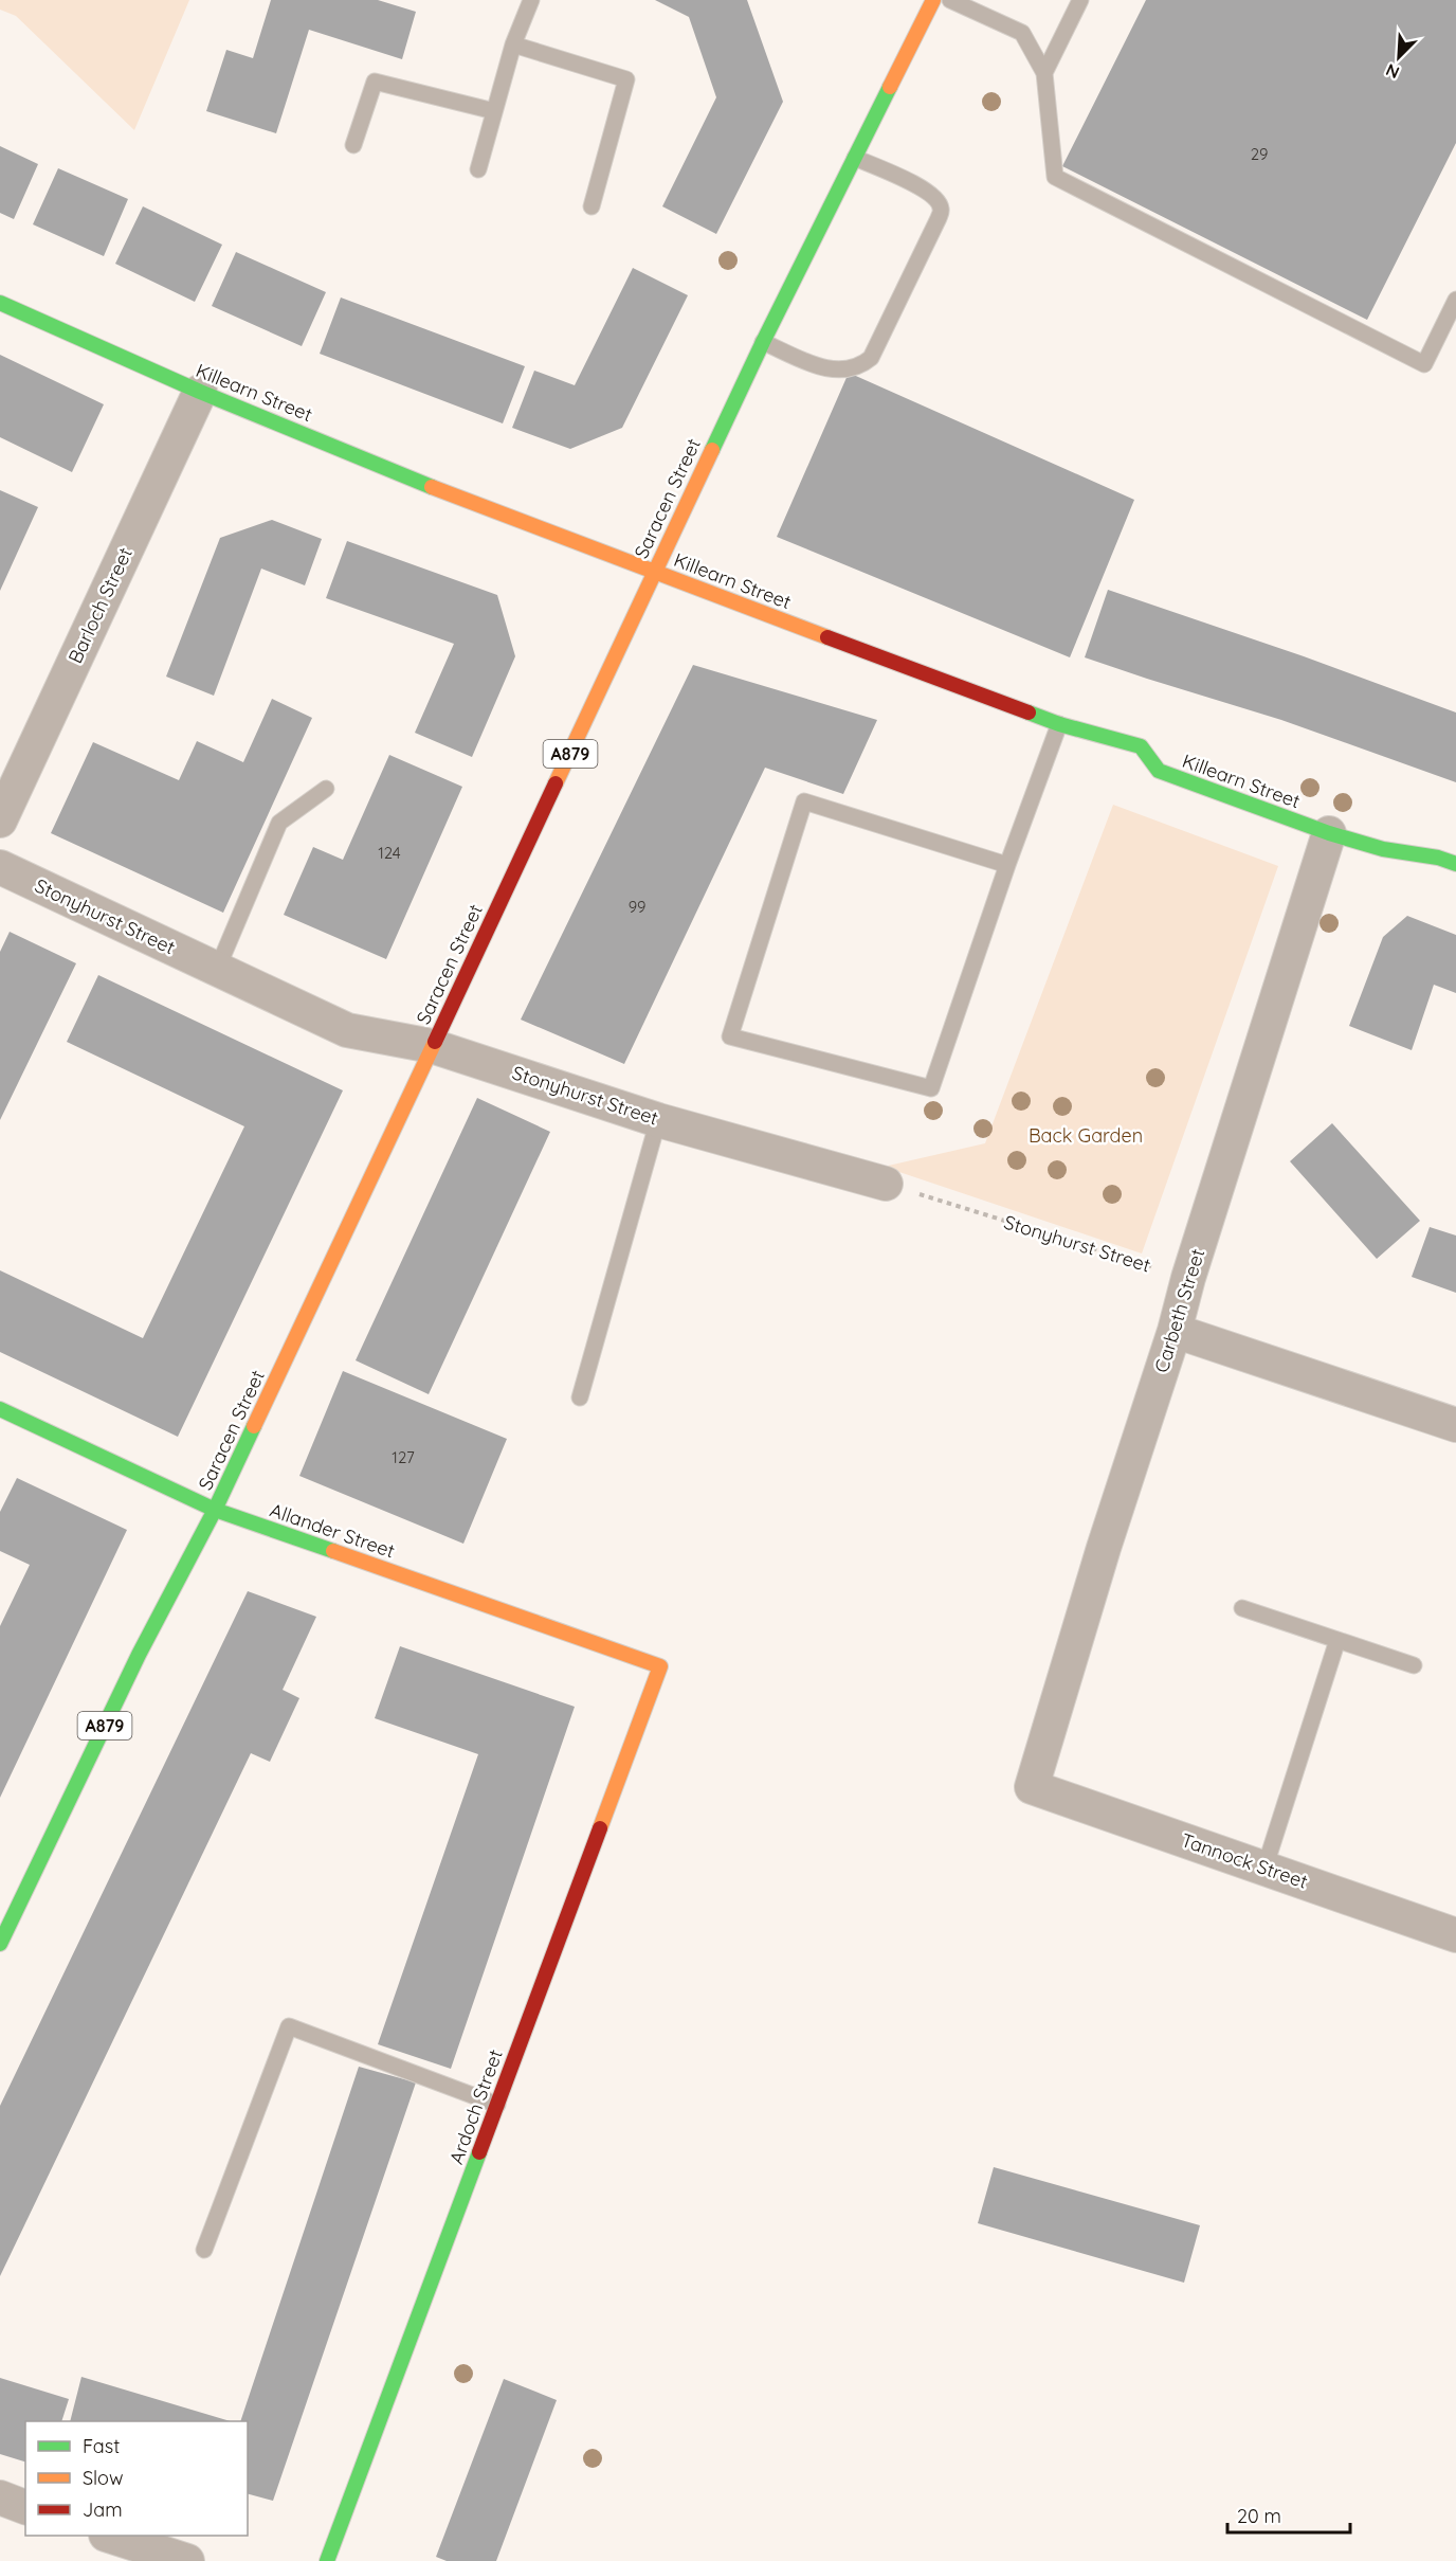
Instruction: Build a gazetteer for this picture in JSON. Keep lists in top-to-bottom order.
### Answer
{
  "streets": {
    "street": [
      "Killearn Street",
      "Saracen Street",
      "Barloch Street",
      "A879",
      "Stonyhurst Street",
      "Carbeth Street",
      "Allander Street",
      "Tannock Street",
      "Ardoch Street"
    ]
  },
  "crossings": [
    ["Killearn Street", "Saracen Street"],
    ["Killearn Street", "Barloch Street"],
    ["Killearn Street", "Carbeth Street"],
    ["Saracen Street", "Stonyhurst Street"],
    ["Saracen Street", "Allander Street"],
    ["Stonyhurst Street", "Carbeth Street"],
    ["Carbeth Street", "Tannock Street"],
    ["Allander Street", "Ardoch Street"]
  ],
  "parks": ["Back Garden"],
  "house_numbers": [
    "29",
    "124",
    "99",
    "127"
  ],
  "legend": ["Fast", "Slow", "Jam"],
  "scale_bar": "20 m",
  "north": "bottom left"
}
